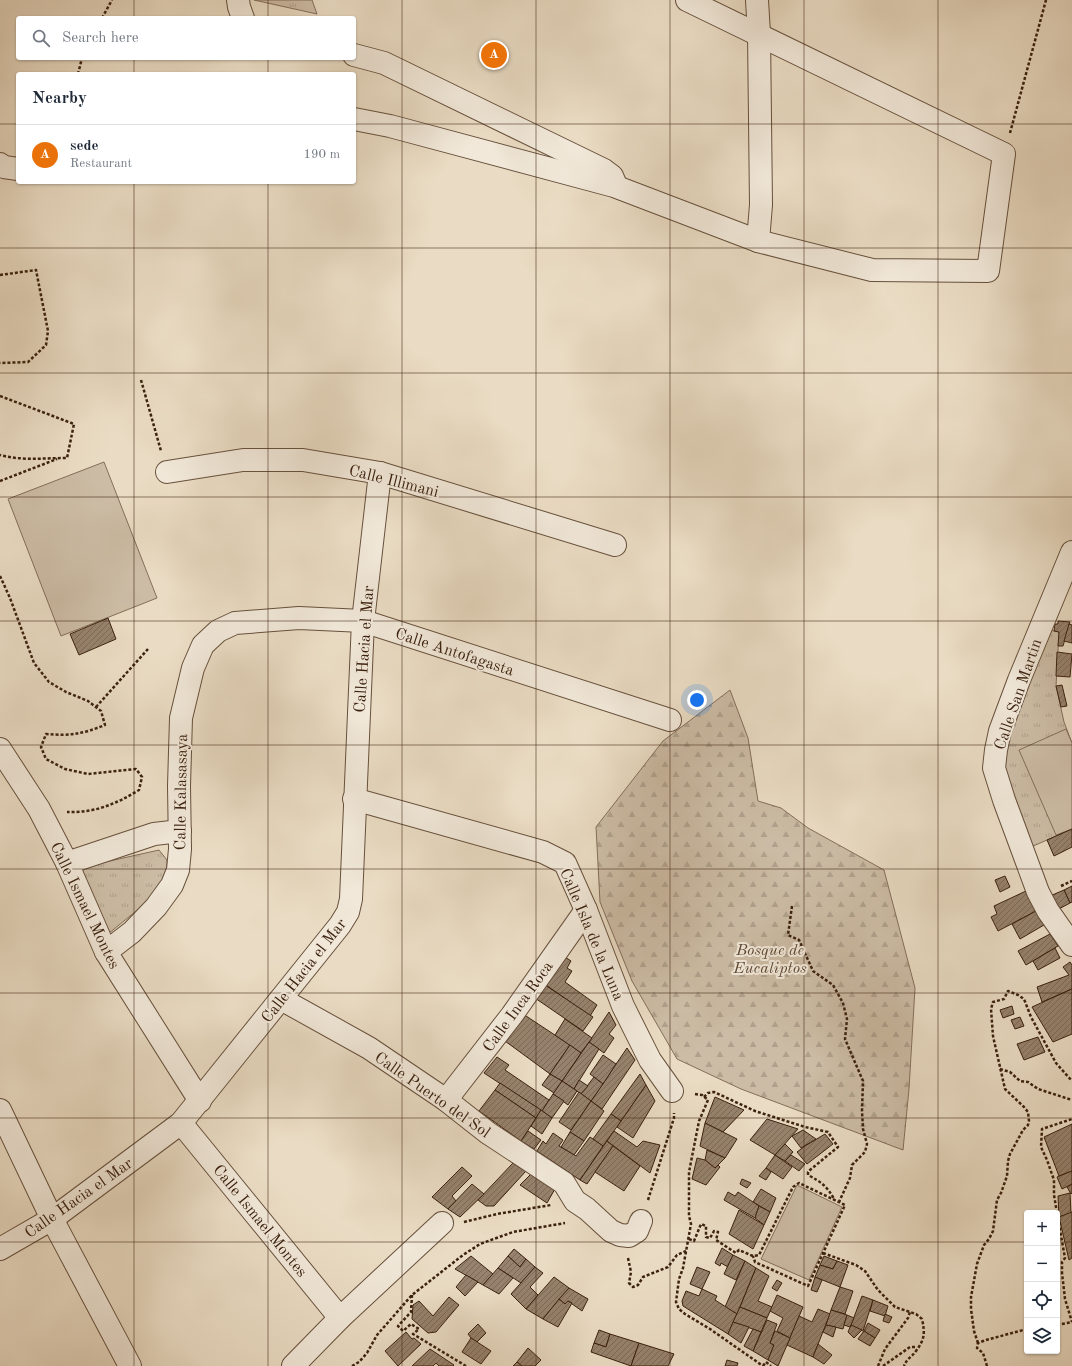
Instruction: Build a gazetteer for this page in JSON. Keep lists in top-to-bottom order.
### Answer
{
  "streets": {
    "street": [
      "Calle Illimani",
      "Calle Hacia el Mar",
      "Calle Antofagasta",
      "Calle San Martin",
      "Calle Kalasasaya",
      "Calle Ismael Montes",
      "Calle Isla de la Luna",
      "Calle Inca Roca",
      "Calle Puerto del Sol"
    ]
  },
  "crossings": [
    ["Calle Illimani", "Calle Hacia el Mar"],
    ["Calle Hacia el Mar", "Calle Antofagasta"],
    ["Calle Hacia el Mar", "Calle Ismael Montes"],
    ["Calle Hacia el Mar", "Calle Isla de la Luna"],
    ["Calle Hacia el Mar", "Calle Puerto del Sol"],
    ["Calle Antofagasta", "Calle Kalasasaya"],
    ["Calle Kalasasaya", "Calle Ismael Montes"],
    ["Calle Isla de la Luna", "Calle Inca Roca"],
    ["Calle Inca Roca", "Calle Puerto del Sol"]
  ],
  "parks": ["Bosque de Eucaliptos"],
  "page": {
    "search": "Search here",
    "pins": "A",
    "heading": "Nearby",
    "list": [
      {
        "mark": "A",
        "name": "sede",
        "note": "Restaurant",
        "value": "190 m"
      }
    ],
    "map_buttons": ["+", "−"]
  }
}
